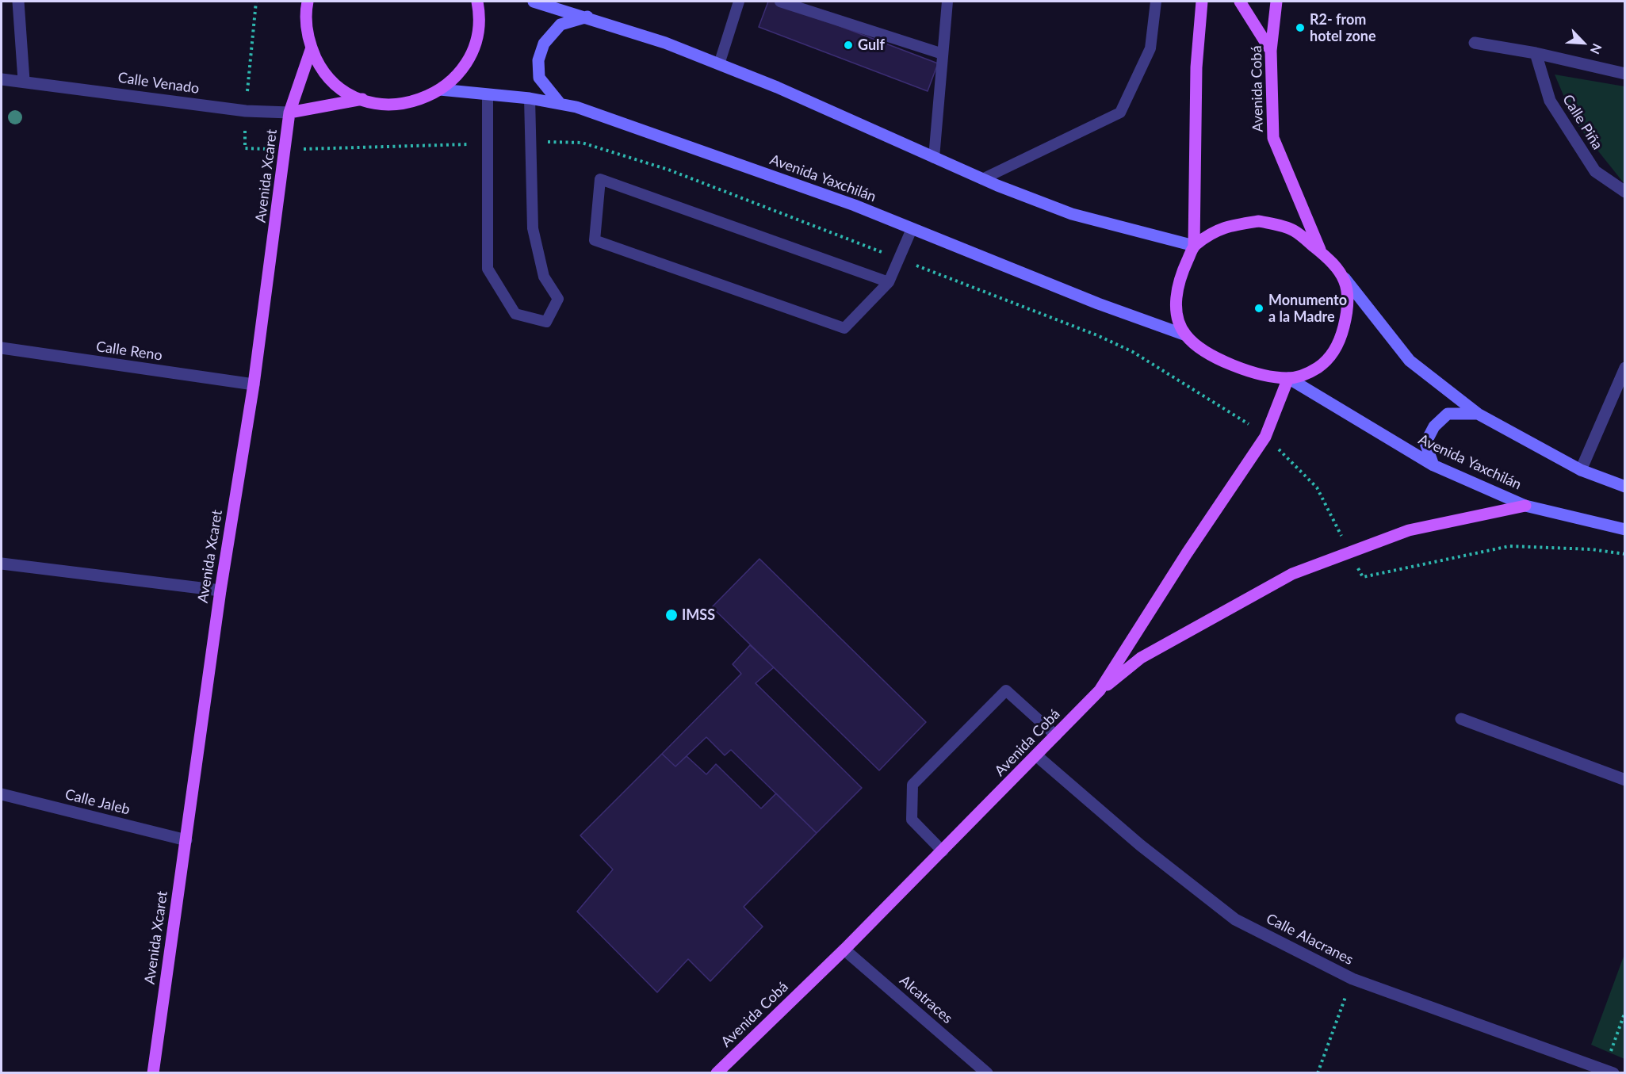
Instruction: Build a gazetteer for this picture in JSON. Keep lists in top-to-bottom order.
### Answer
{
  "streets": {
    "main road": ["Avenida Cobá", "Avenida Xcaret", "Avenida Yaxchilán"],
    "street": [
      "Calle Venado",
      "Calle Piña",
      "Calle Reno",
      "Calle Jaleb",
      "Calle Alacranes",
      "Alcatraces"
    ]
  },
  "crossings": [
    ["Calle Venado", "Avenida Xcaret"],
    ["Avenida Cobá", "Avenida Yaxchilán"],
    ["Avenida Cobá", "Calle Alacranes"],
    ["Avenida Cobá", "Alcatraces"],
    ["Avenida Xcaret", "Calle Reno"],
    ["Avenida Xcaret", "Calle Jaleb"]
  ],
  "places": [
    "R2- from hotel zone",
    "Gulf",
    "Monumento a la Madre",
    "IMSS"
  ],
  "north": "bottom right"
}
